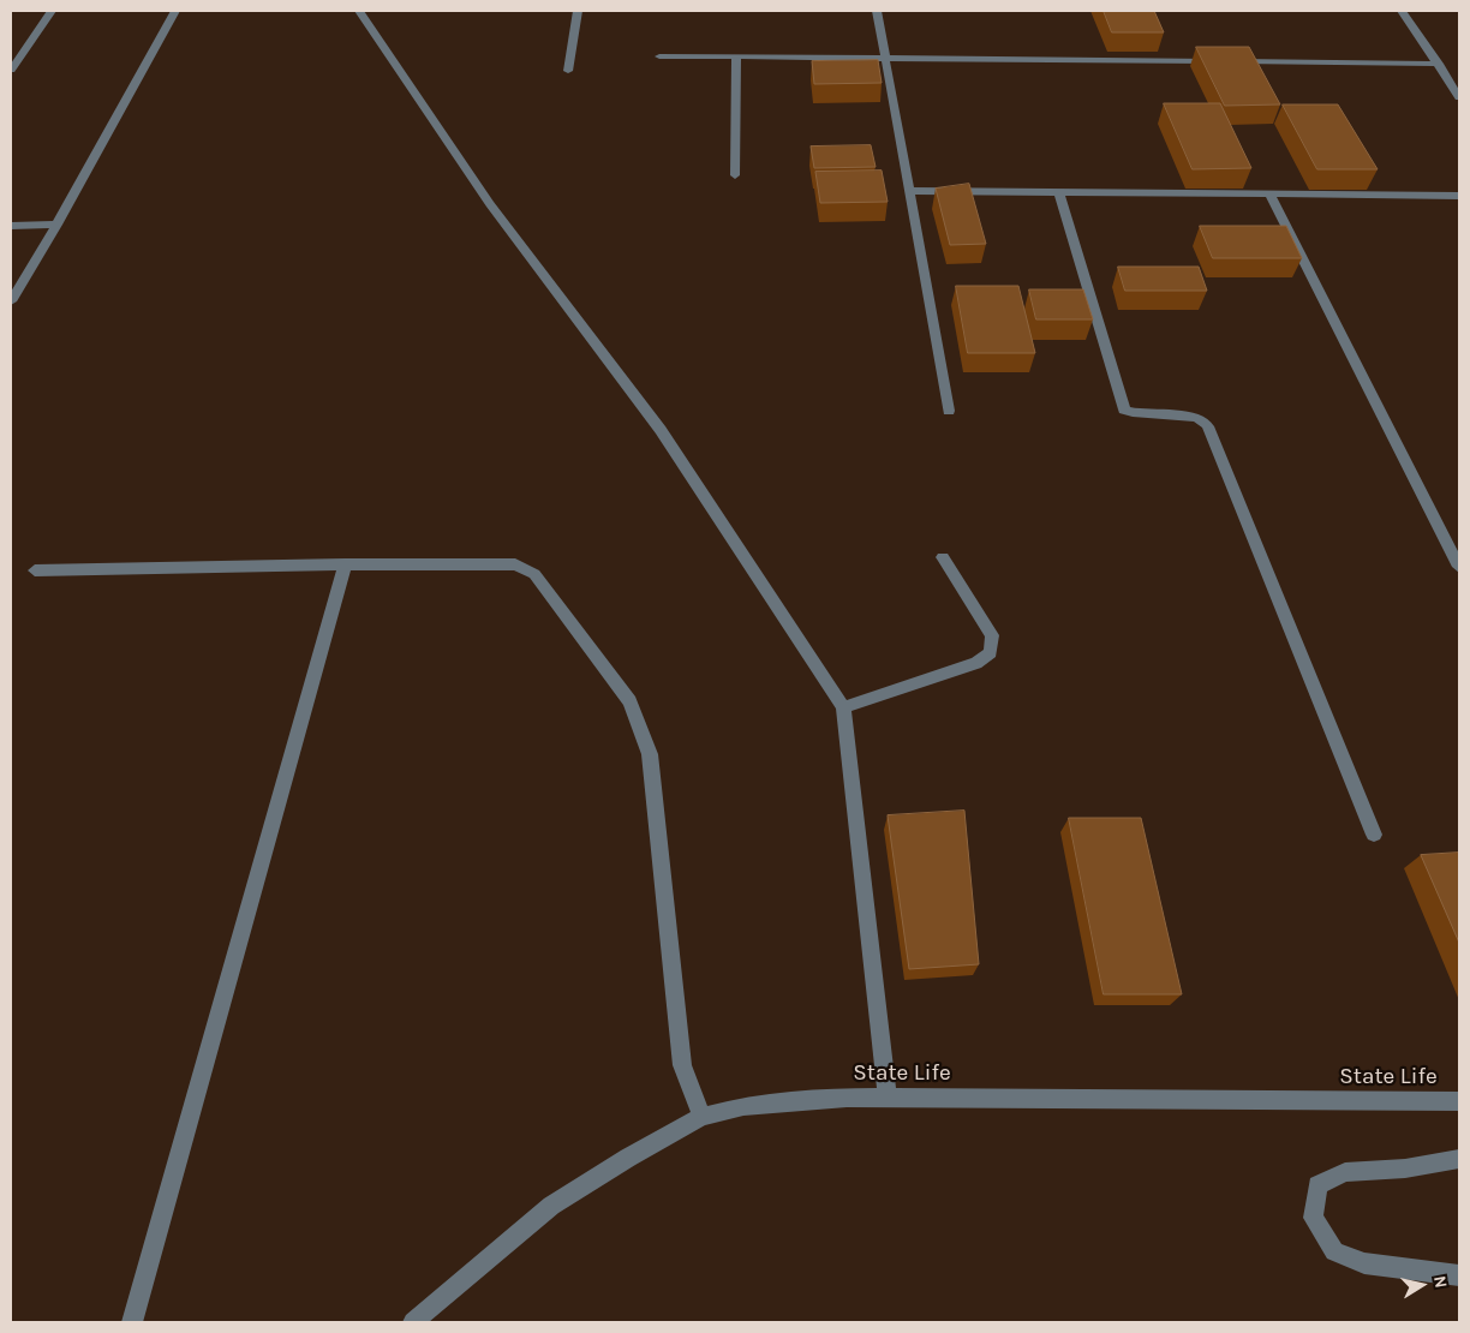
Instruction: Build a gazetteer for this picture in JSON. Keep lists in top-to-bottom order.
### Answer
{
  "streets": {
    "street": ["State Life"]
  },
  "north": "right"
}
